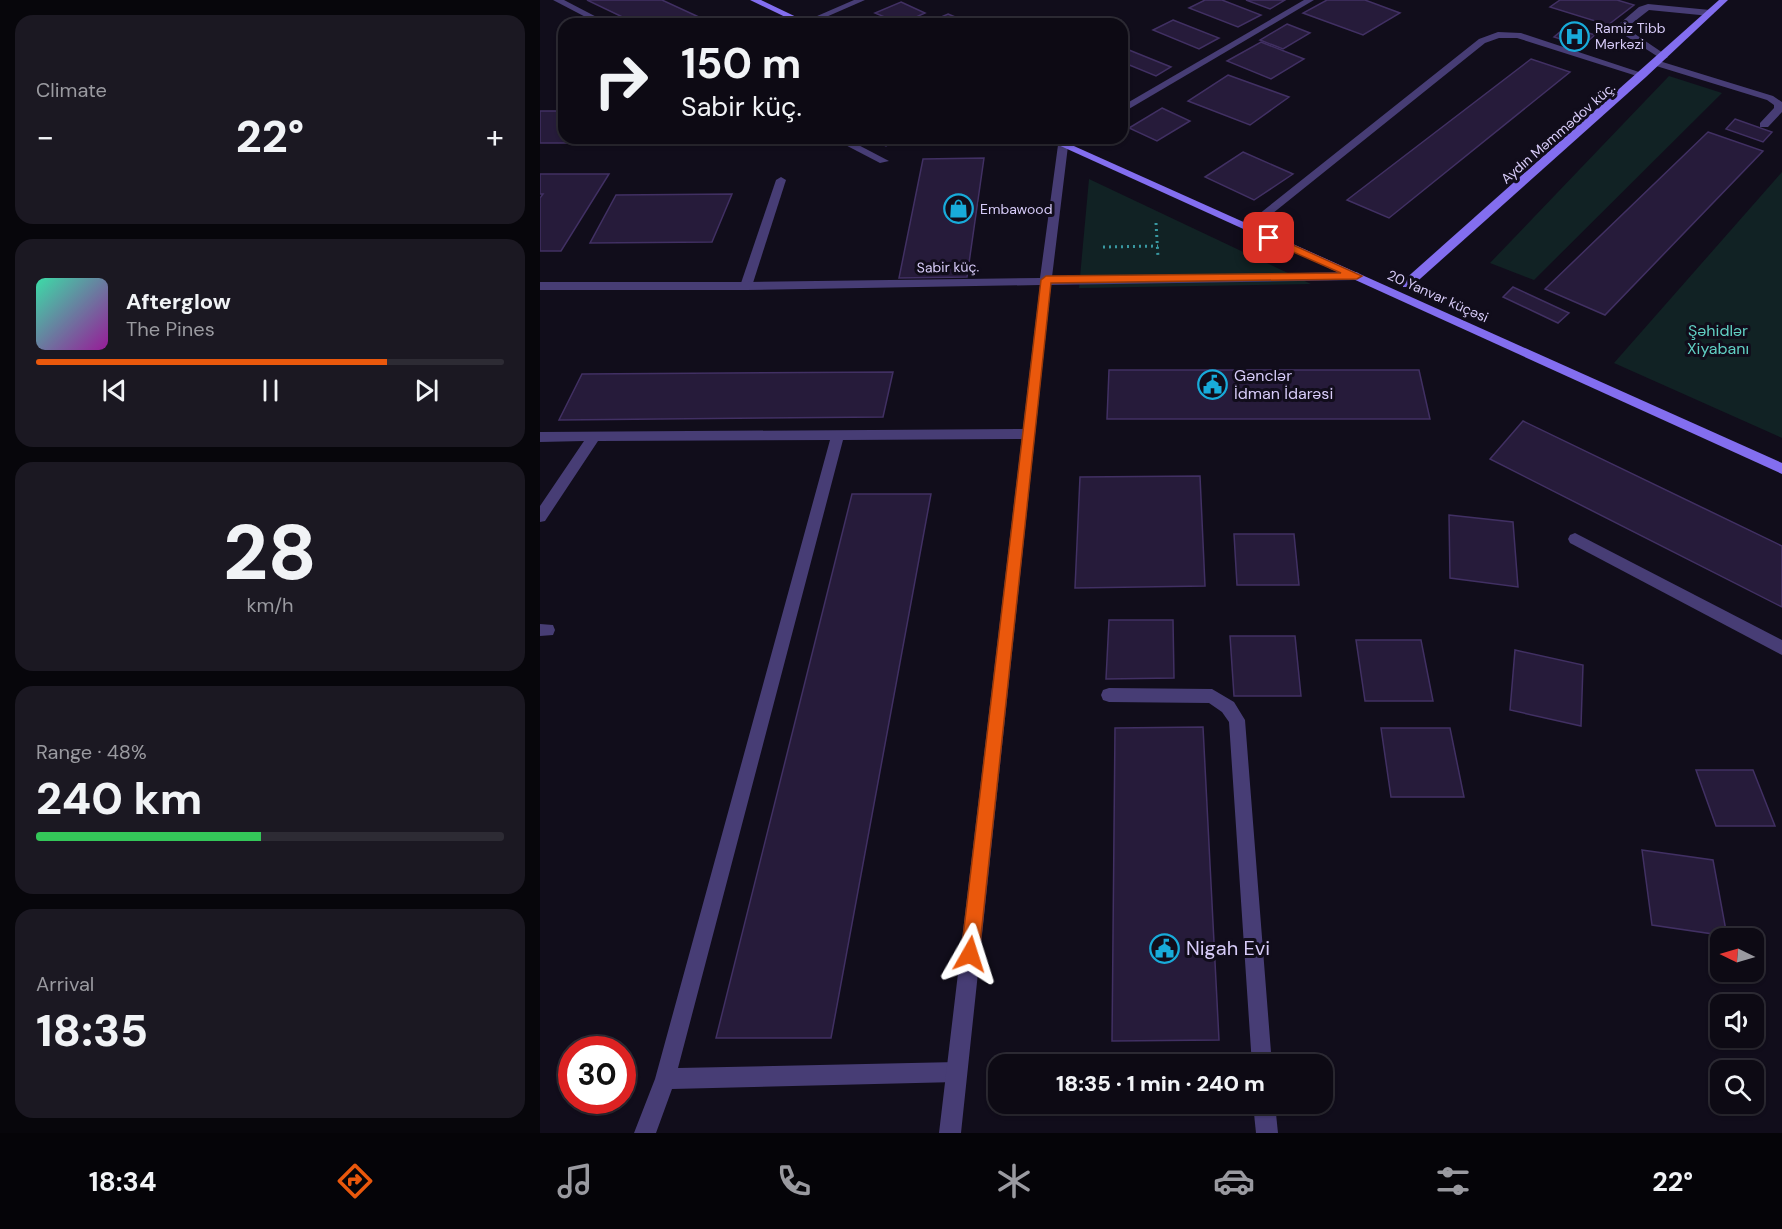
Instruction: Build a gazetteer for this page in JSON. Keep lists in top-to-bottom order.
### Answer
{
  "streets": {
    "main road": ["Aydın Məmmədov küç.", "20 Yanvar küçəsi"],
    "street": ["Sabir küç."]
  },
  "crossings": [
    ["Sabir küç.", "20 Yanvar küçəsi"]
  ],
  "parks": ["Şəhidlər Xiyabanı"],
  "places": {
    "hospital": ["Ramiz Tibb Mərkəzi"],
    "shop": ["Embawood"],
    "public building": ["Gənclər İdman İdarəsi", "Nigah Evi"]
  },
  "north": "left",
  "page": {
    "tile": [
      "Climate",
      ["28", "km/h"],
      ["Range · 48%", "240 km"],
      ["Arrival", "18:35"]
    ],
    "turn": ["150 m", "Sabir küç."],
    "heat": ["−", "22°", "+"],
    "song": ["Afterglow", "The Pines"],
    "limit": "30",
    "trip": "18:35 · 1 min · 240 m",
    "tabs": ["18:34", "22°"]
  }
}
